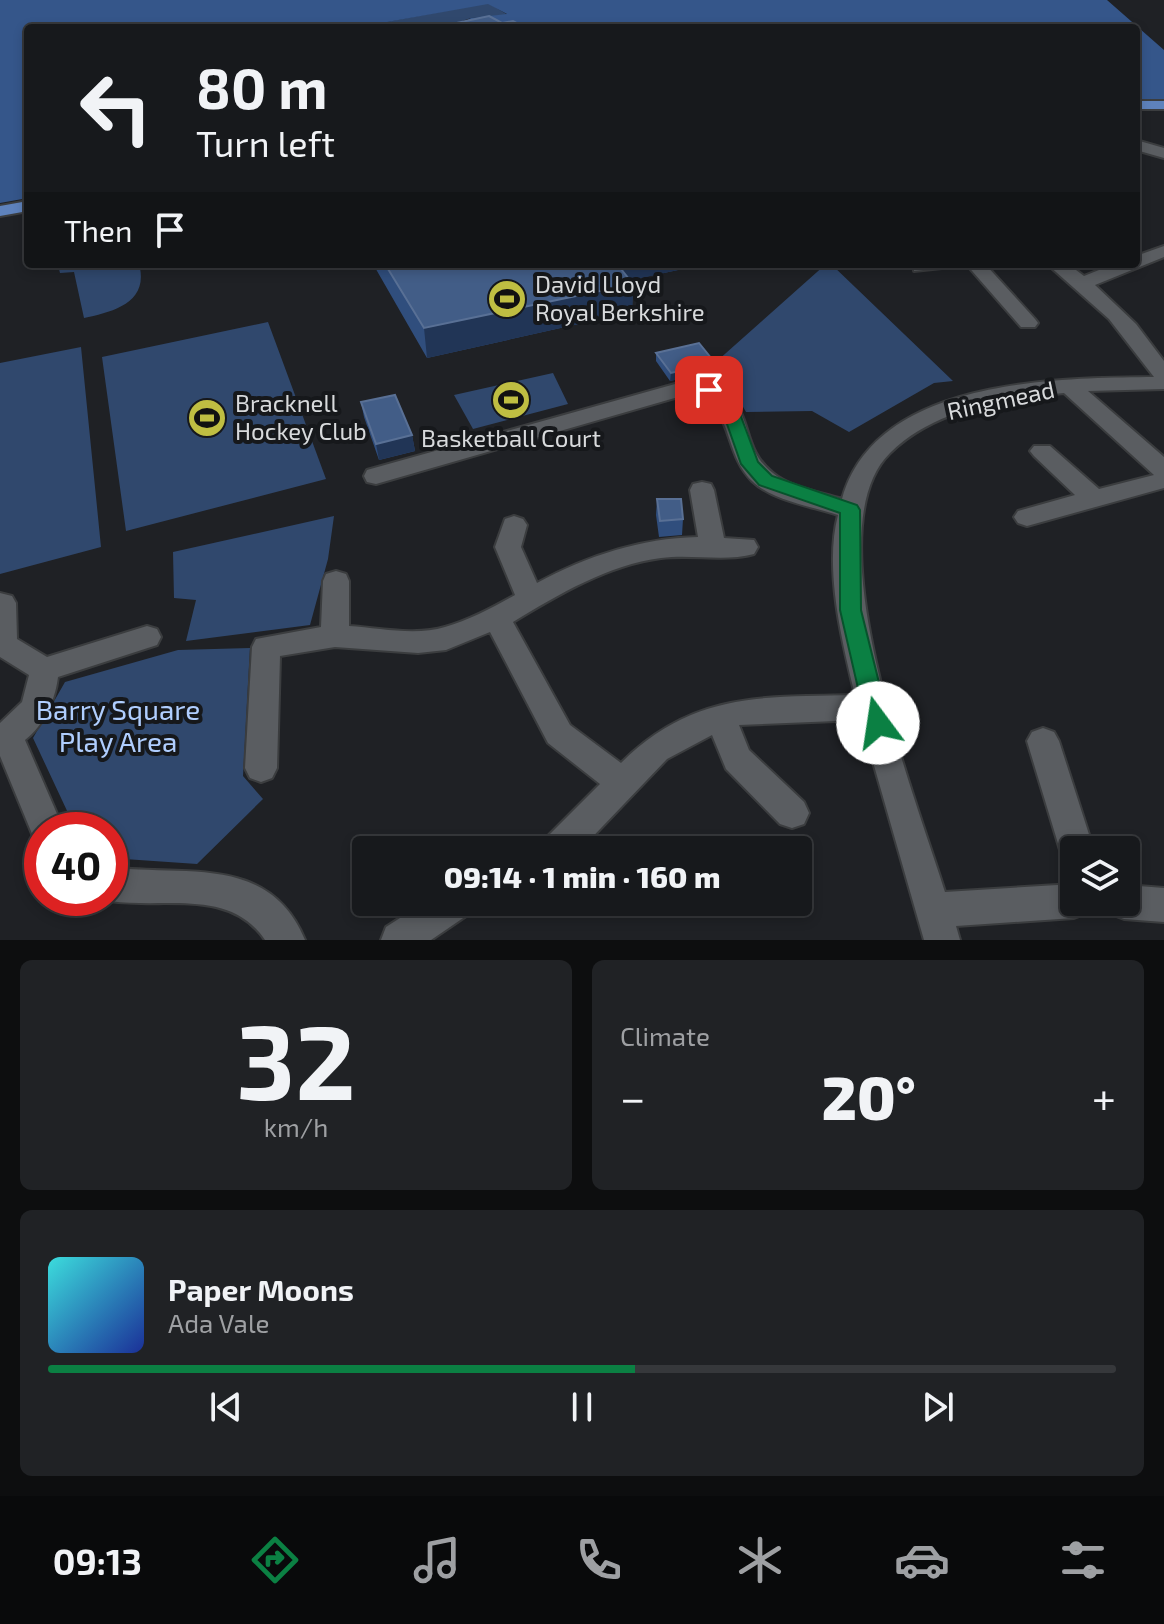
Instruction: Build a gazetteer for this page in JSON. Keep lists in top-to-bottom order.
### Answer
{
  "streets": {
    "street": ["Ringmead"]
  },
  "parks": ["Barry Square Play Area"],
  "places": {
    "sports": ["David Lloyd Royal Berkshire", "Basketball Court", "Bracknell Hockey Club"]
  },
  "page": {
    "turn": ["80 m", "Turn left"],
    "then": "Then",
    "limit": "40",
    "trip": "09:14 · 1 min · 160 m",
    "tile": [
      ["32", "km/h"],
      "Climate"
    ],
    "heat": ["−", "20°", "+"],
    "song": ["Paper Moons", "Ada Vale"],
    "tabs": "09:13"
  }
}
